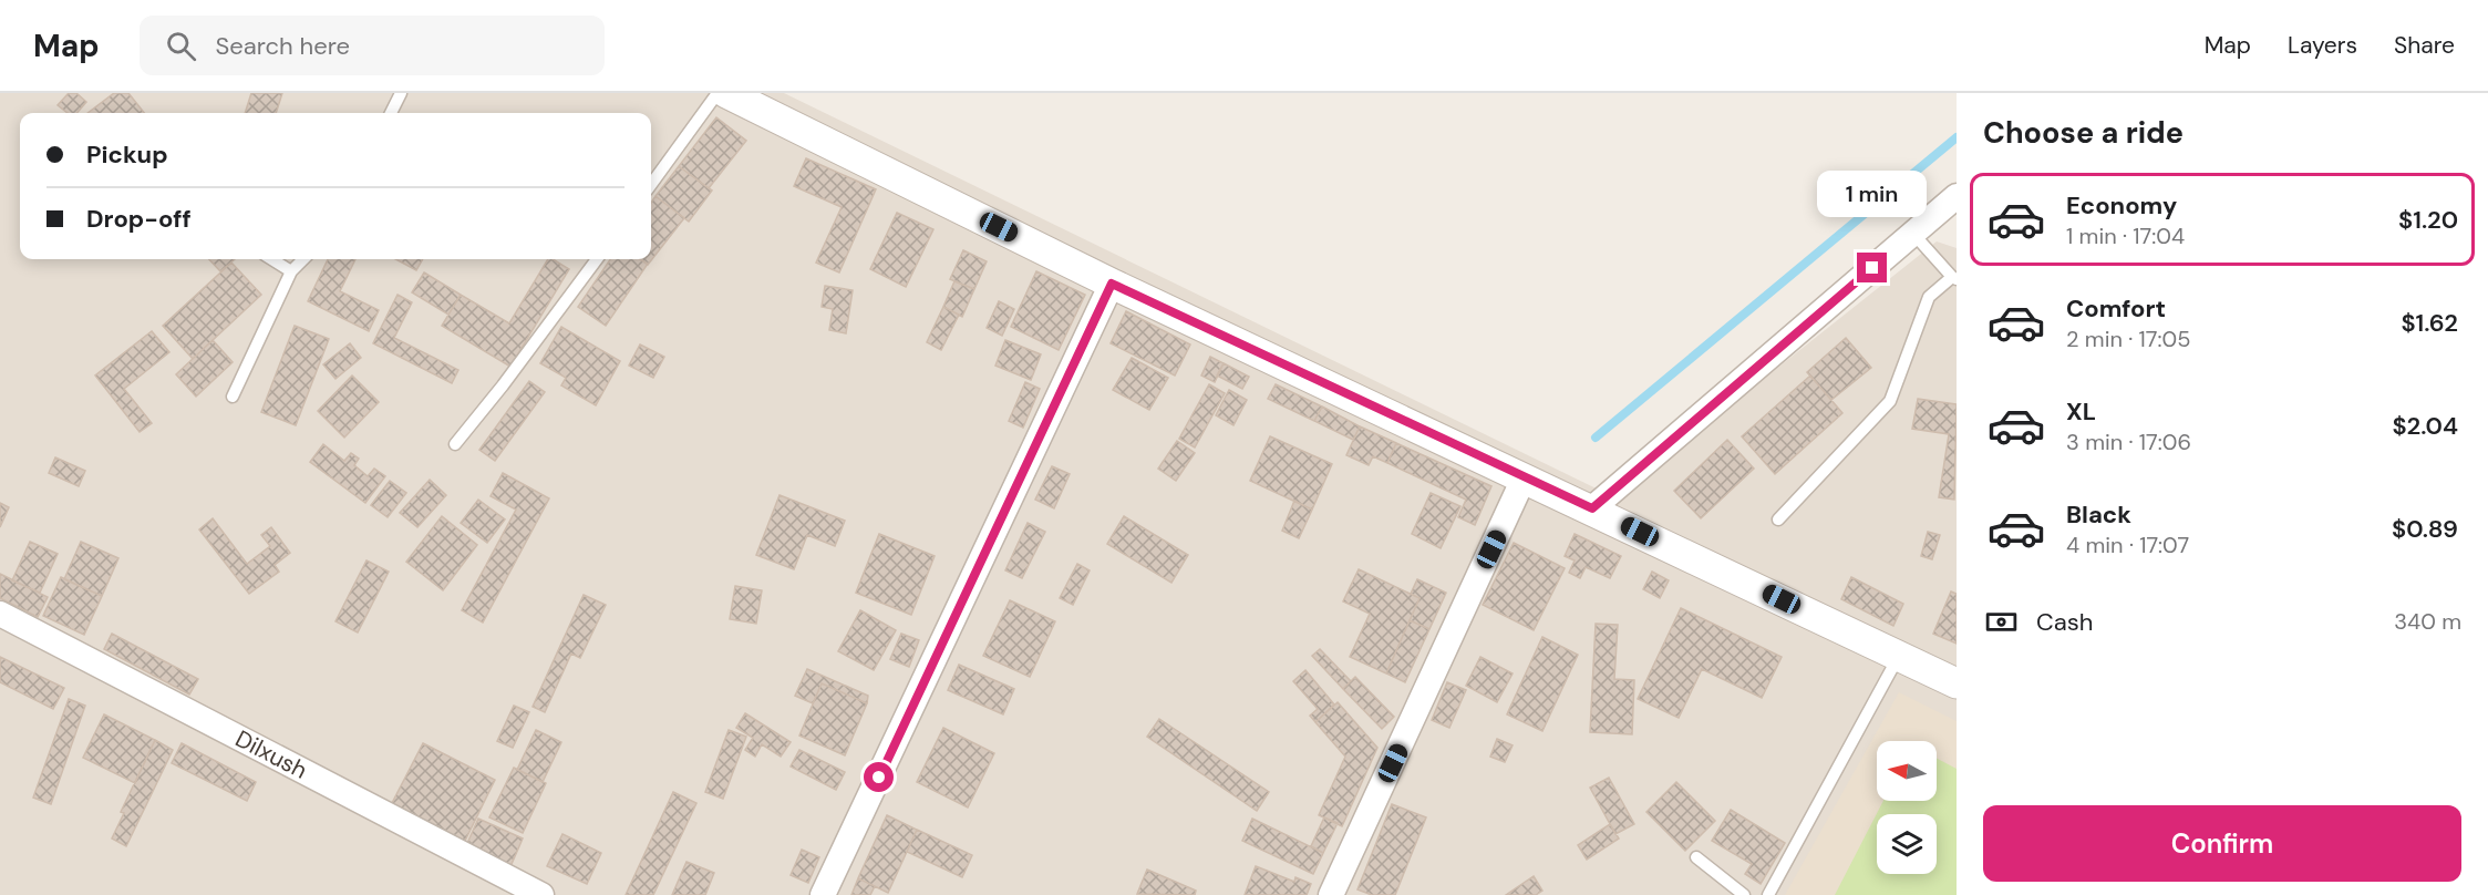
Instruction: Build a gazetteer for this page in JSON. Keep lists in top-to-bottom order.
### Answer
{
  "streets": {
    "street": ["Dilxush"]
  },
  "north": "left",
  "page": {
    "header": "Map",
    "search": "Search here",
    "nav": ["Map", "Layers", "Share"],
    "heading": "Choose a ride",
    "banner": ["Pickup", "Drop-off"],
    "bubble": "1 min",
    "list": [
      {
        "name": "Economy",
        "note": "1 min · 17:04",
        "value": "$1.20"
      },
      {
        "name": "Comfort",
        "note": "2 min · 17:05",
        "value": "$1.62"
      },
      {
        "name": "XL",
        "note": "3 min · 17:06",
        "value": "$2.04"
      },
      {
        "name": "Black",
        "note": "4 min · 17:07",
        "value": "$0.89"
      }
    ],
    "pay": ["Cash", "340 m"],
    "buttons": "Confirm"
  }
}
